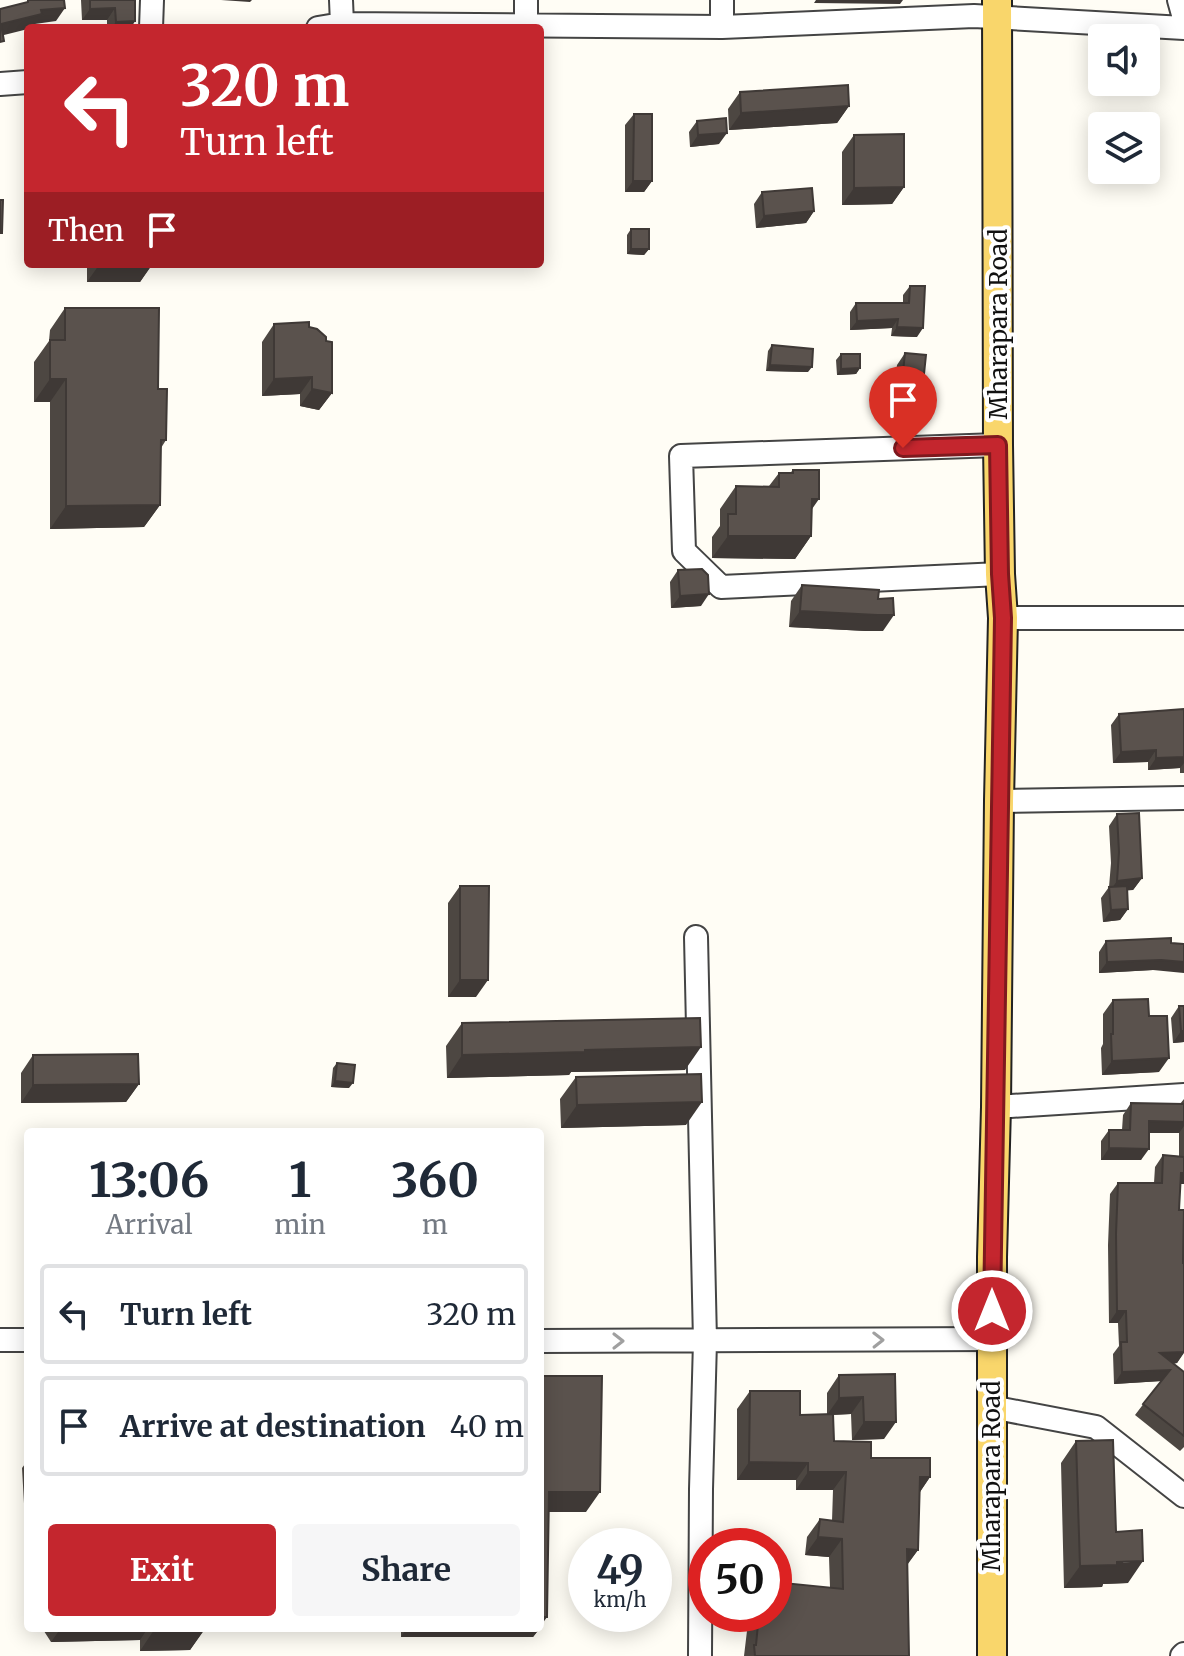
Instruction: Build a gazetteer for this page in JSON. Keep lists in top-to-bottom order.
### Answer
{
  "streets": {
    "main road": ["Mharapara Road"]
  },
  "page": {
    "turn": ["320 m", "Turn left"],
    "then": "Then",
    "eta": [
      "13:06",
      "Arrival",
      "1",
      "min",
      "360",
      "m"
    ],
    "list": [
      {
        "name": "Turn left",
        "value": "320 m"
      },
      {
        "name": "Arrive at destination",
        "value": "40 m"
      }
    ],
    "buttons": ["Exit", "Share"],
    "speed": "49 km/h",
    "limit": "50"
  }
}
